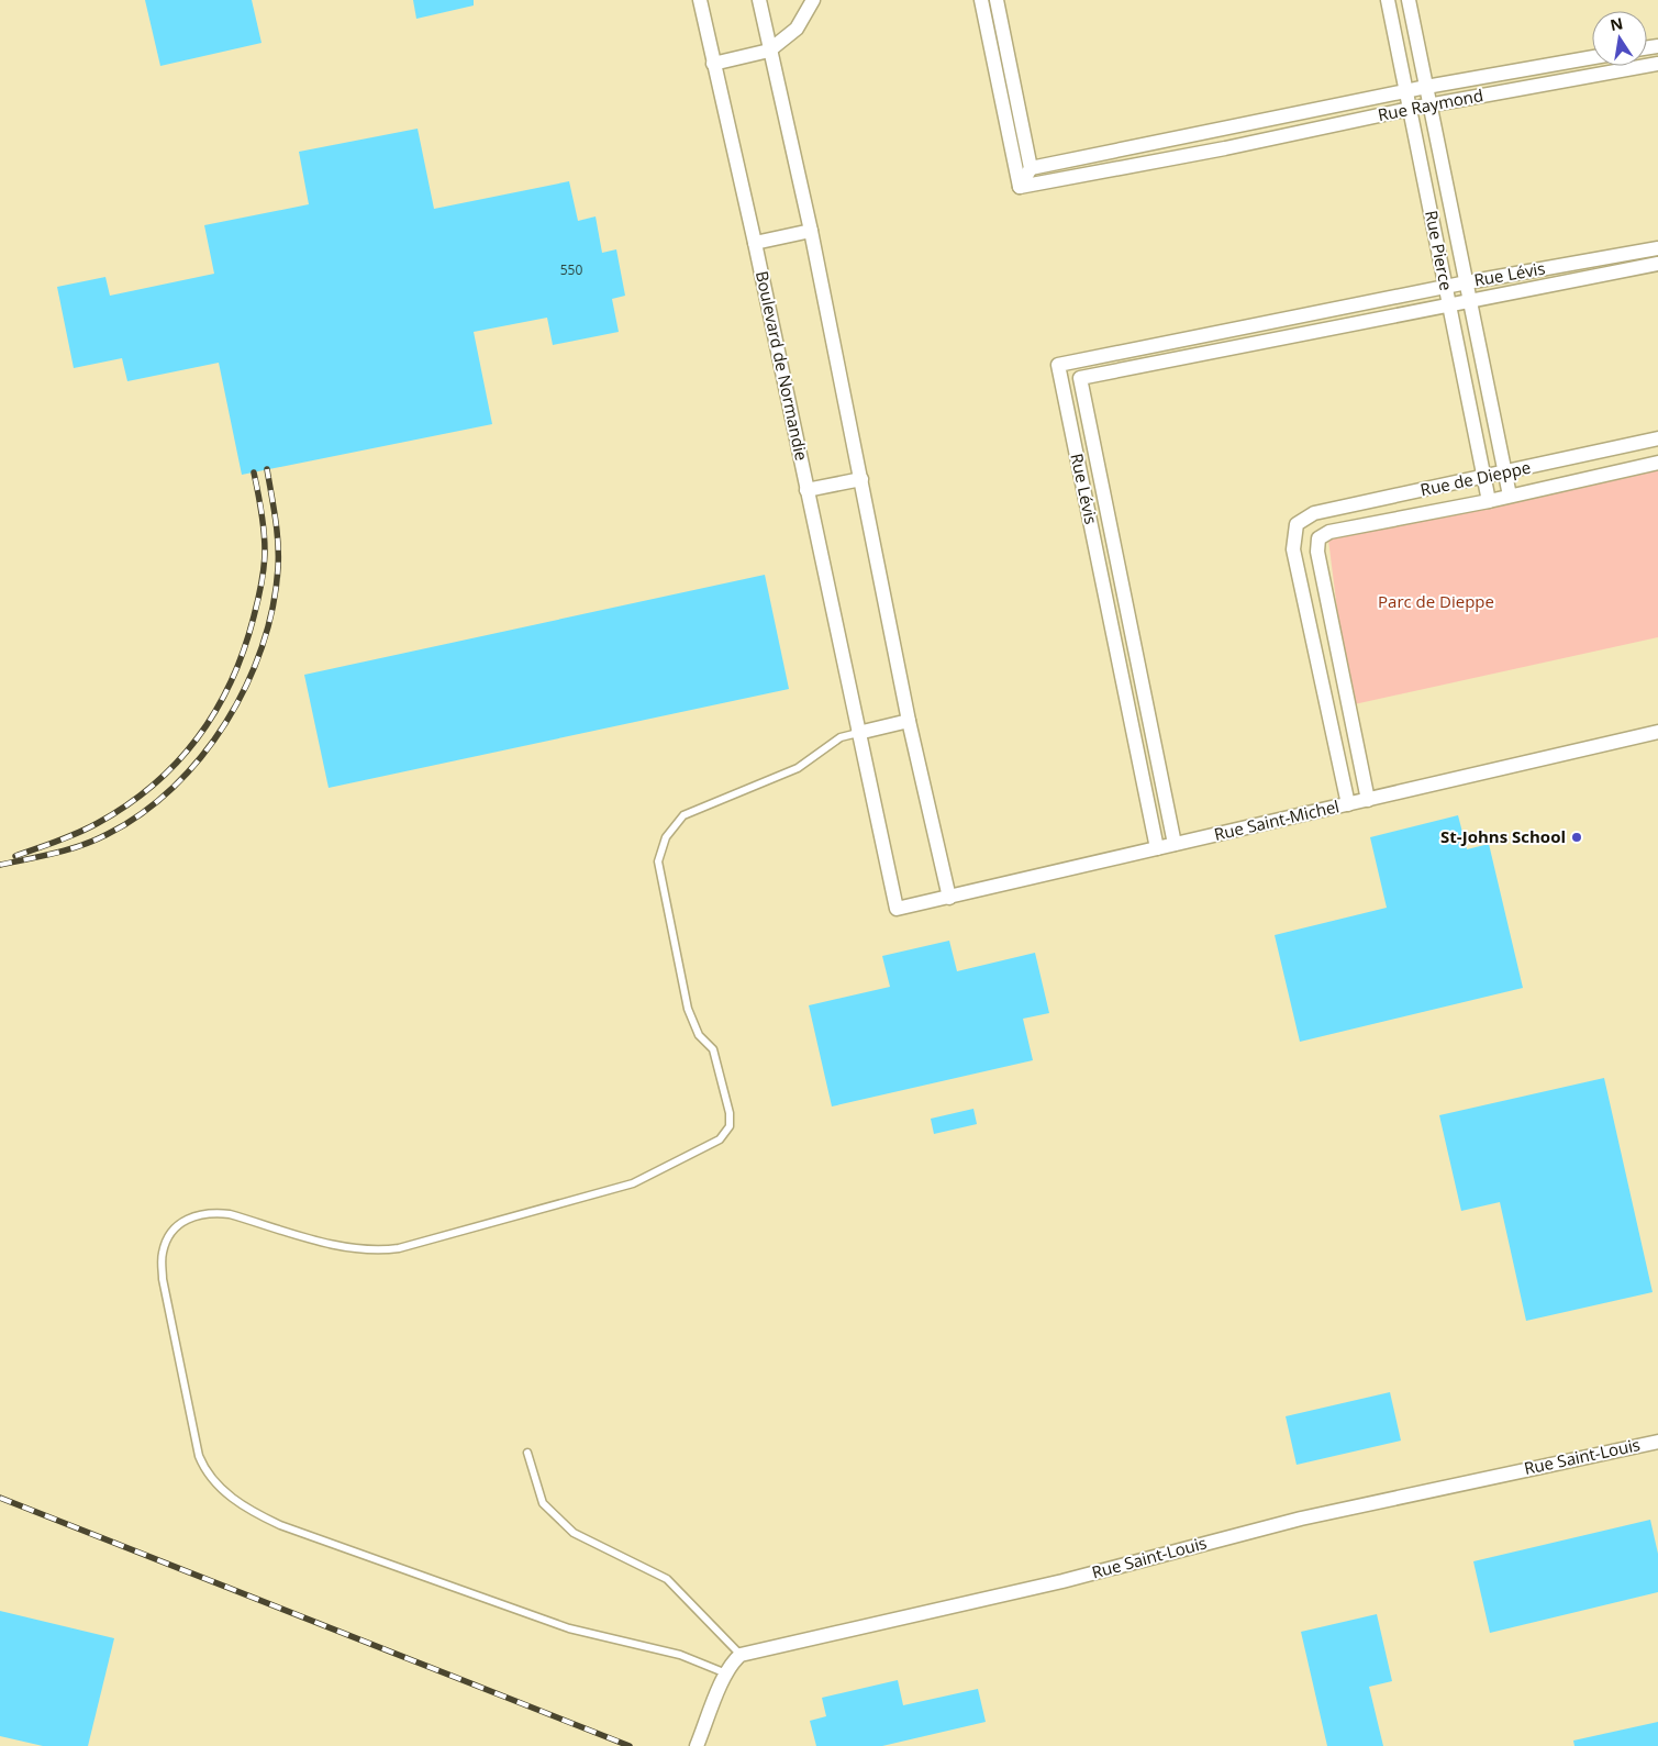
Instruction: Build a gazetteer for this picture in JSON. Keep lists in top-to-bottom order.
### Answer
{
  "streets": {
    "street": [
      "Rue Raymond",
      "Rue Pierce",
      "Rue Lévis",
      "Boulevard de Normandie",
      "Rue de Dieppe",
      "Rue Saint-Michel",
      "Rue Saint-Louis"
    ]
  },
  "crossings": [
    ["Rue Raymond", "Rue Pierce"],
    ["Rue Pierce", "Rue Lévis"],
    ["Rue Pierce", "Rue de Dieppe"],
    ["Rue Lévis", "Rue Saint-Michel"],
    ["Boulevard de Normandie", "Rue Saint-Michel"]
  ],
  "parks": ["Parc de Dieppe"],
  "places": ["St-Johns School"],
  "house_numbers": ["550"],
  "north": "top"
}
